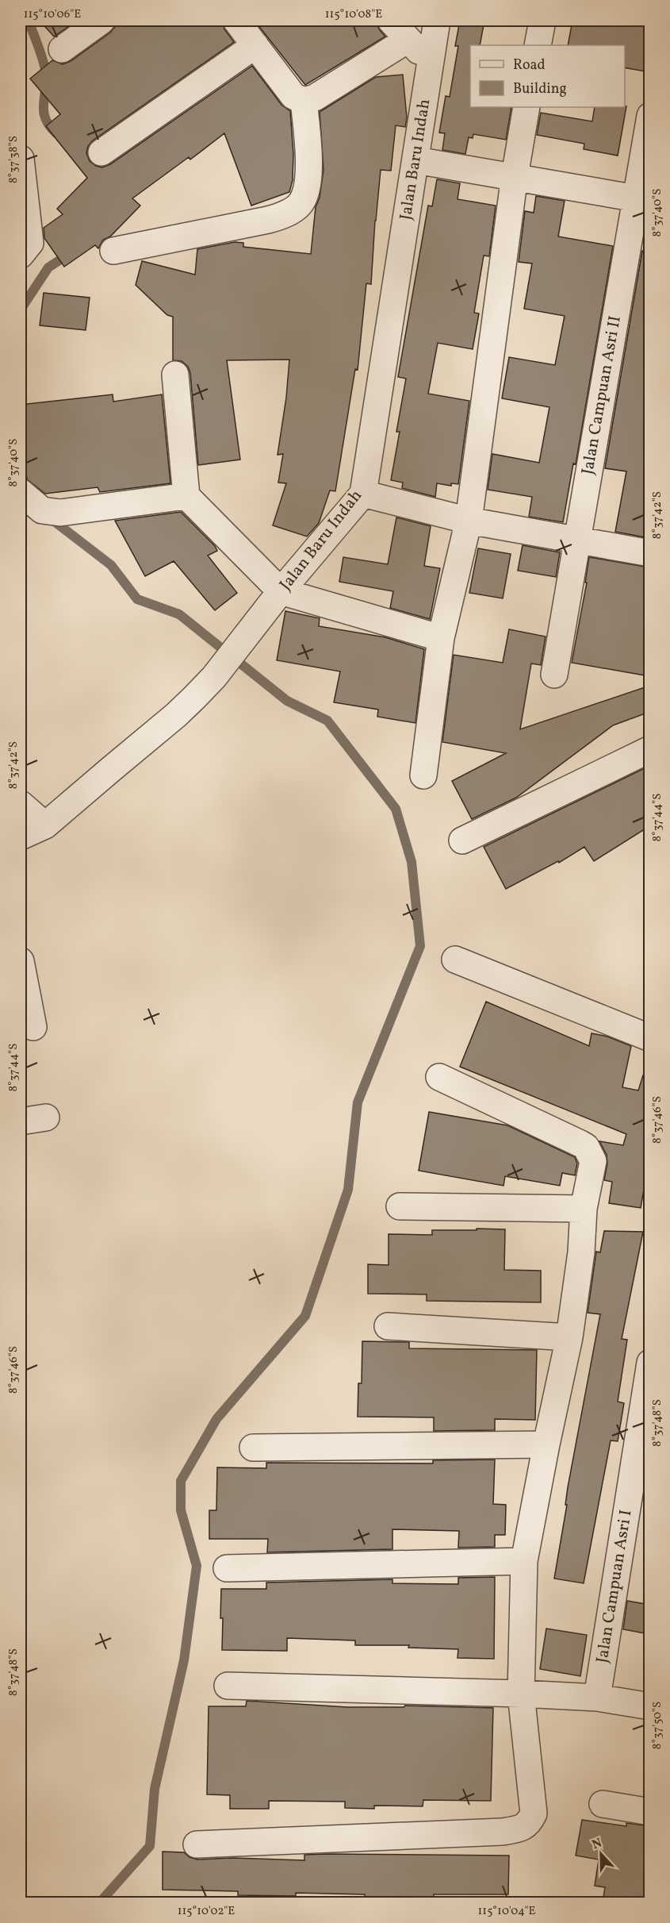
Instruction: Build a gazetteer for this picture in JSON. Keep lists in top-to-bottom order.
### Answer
{
  "streets": {
    "street": ["Jalan Baru Indah", "Jalan Campuan Asri II", "Jalan Campuan Asri I"]
  },
  "legend": ["Road", "Building"],
  "north": "top",
  "coordinates": [
    "115°10'06\"E",
    "115°10'08\"E",
    "8°37'38\"S",
    "8°37'40\"S",
    "8°37'42\"S",
    "8°37'44\"S",
    "8°37'46\"S",
    "8°37'48\"S",
    "8°37'50\"S",
    "115°10'02\"E",
    "115°10'04\"E"
  ]
}
